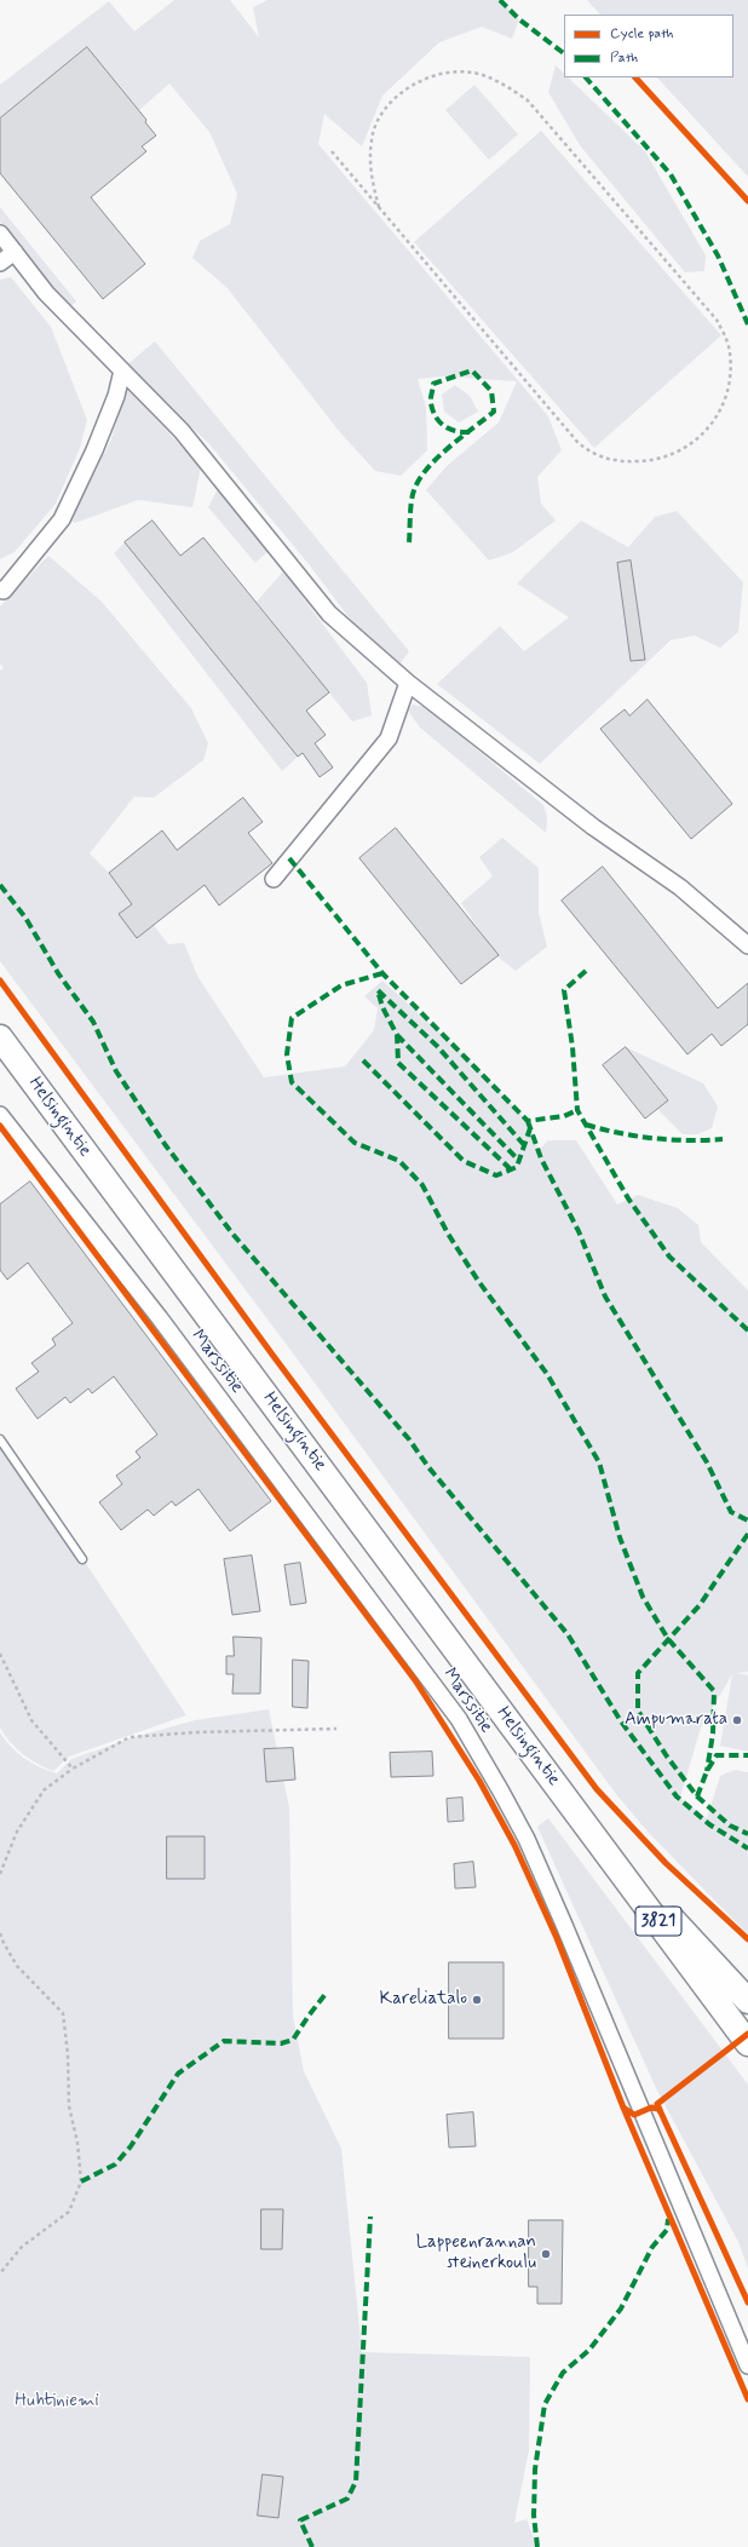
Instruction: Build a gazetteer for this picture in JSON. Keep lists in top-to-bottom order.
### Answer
{
  "streets": {
    "main road": ["Helsingintie", "3821"],
    "street": ["Marssitie"]
  },
  "parks": ["Huhtiniemi"],
  "places": ["Ampumarata", "Kareliatalo", "Lappeenrannan steinerkoulu"],
  "legend": ["Cycle path", "Path"]
}
